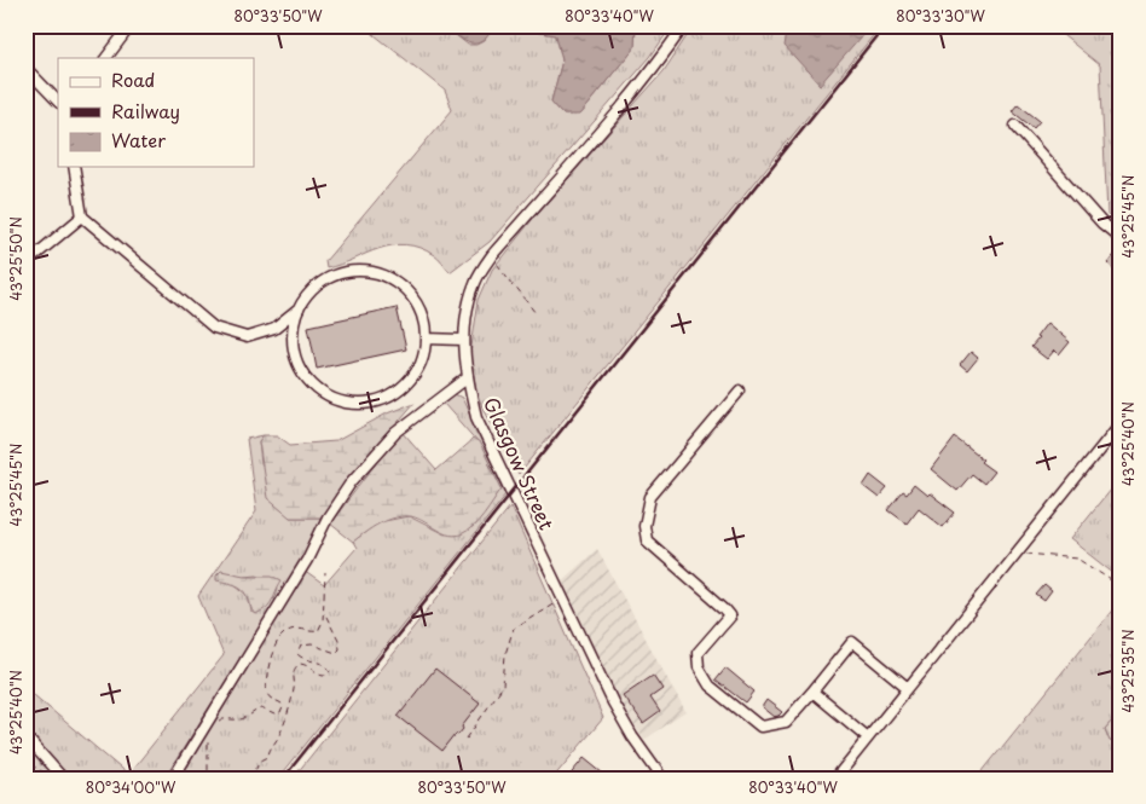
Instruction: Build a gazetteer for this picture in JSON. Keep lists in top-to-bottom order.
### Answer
{
  "streets": {
    "street": ["Glasgow Street"]
  },
  "legend": ["Road", "Railway", "Water"],
  "coordinates": [
    "80°33'50\"W",
    "80°33'40\"W",
    "80°33'30\"W",
    "43°25'45\"N",
    "43°25'50\"N",
    "43°25'40\"N",
    "43°25'35\"N",
    "80°34'00\"W"
  ]
}
